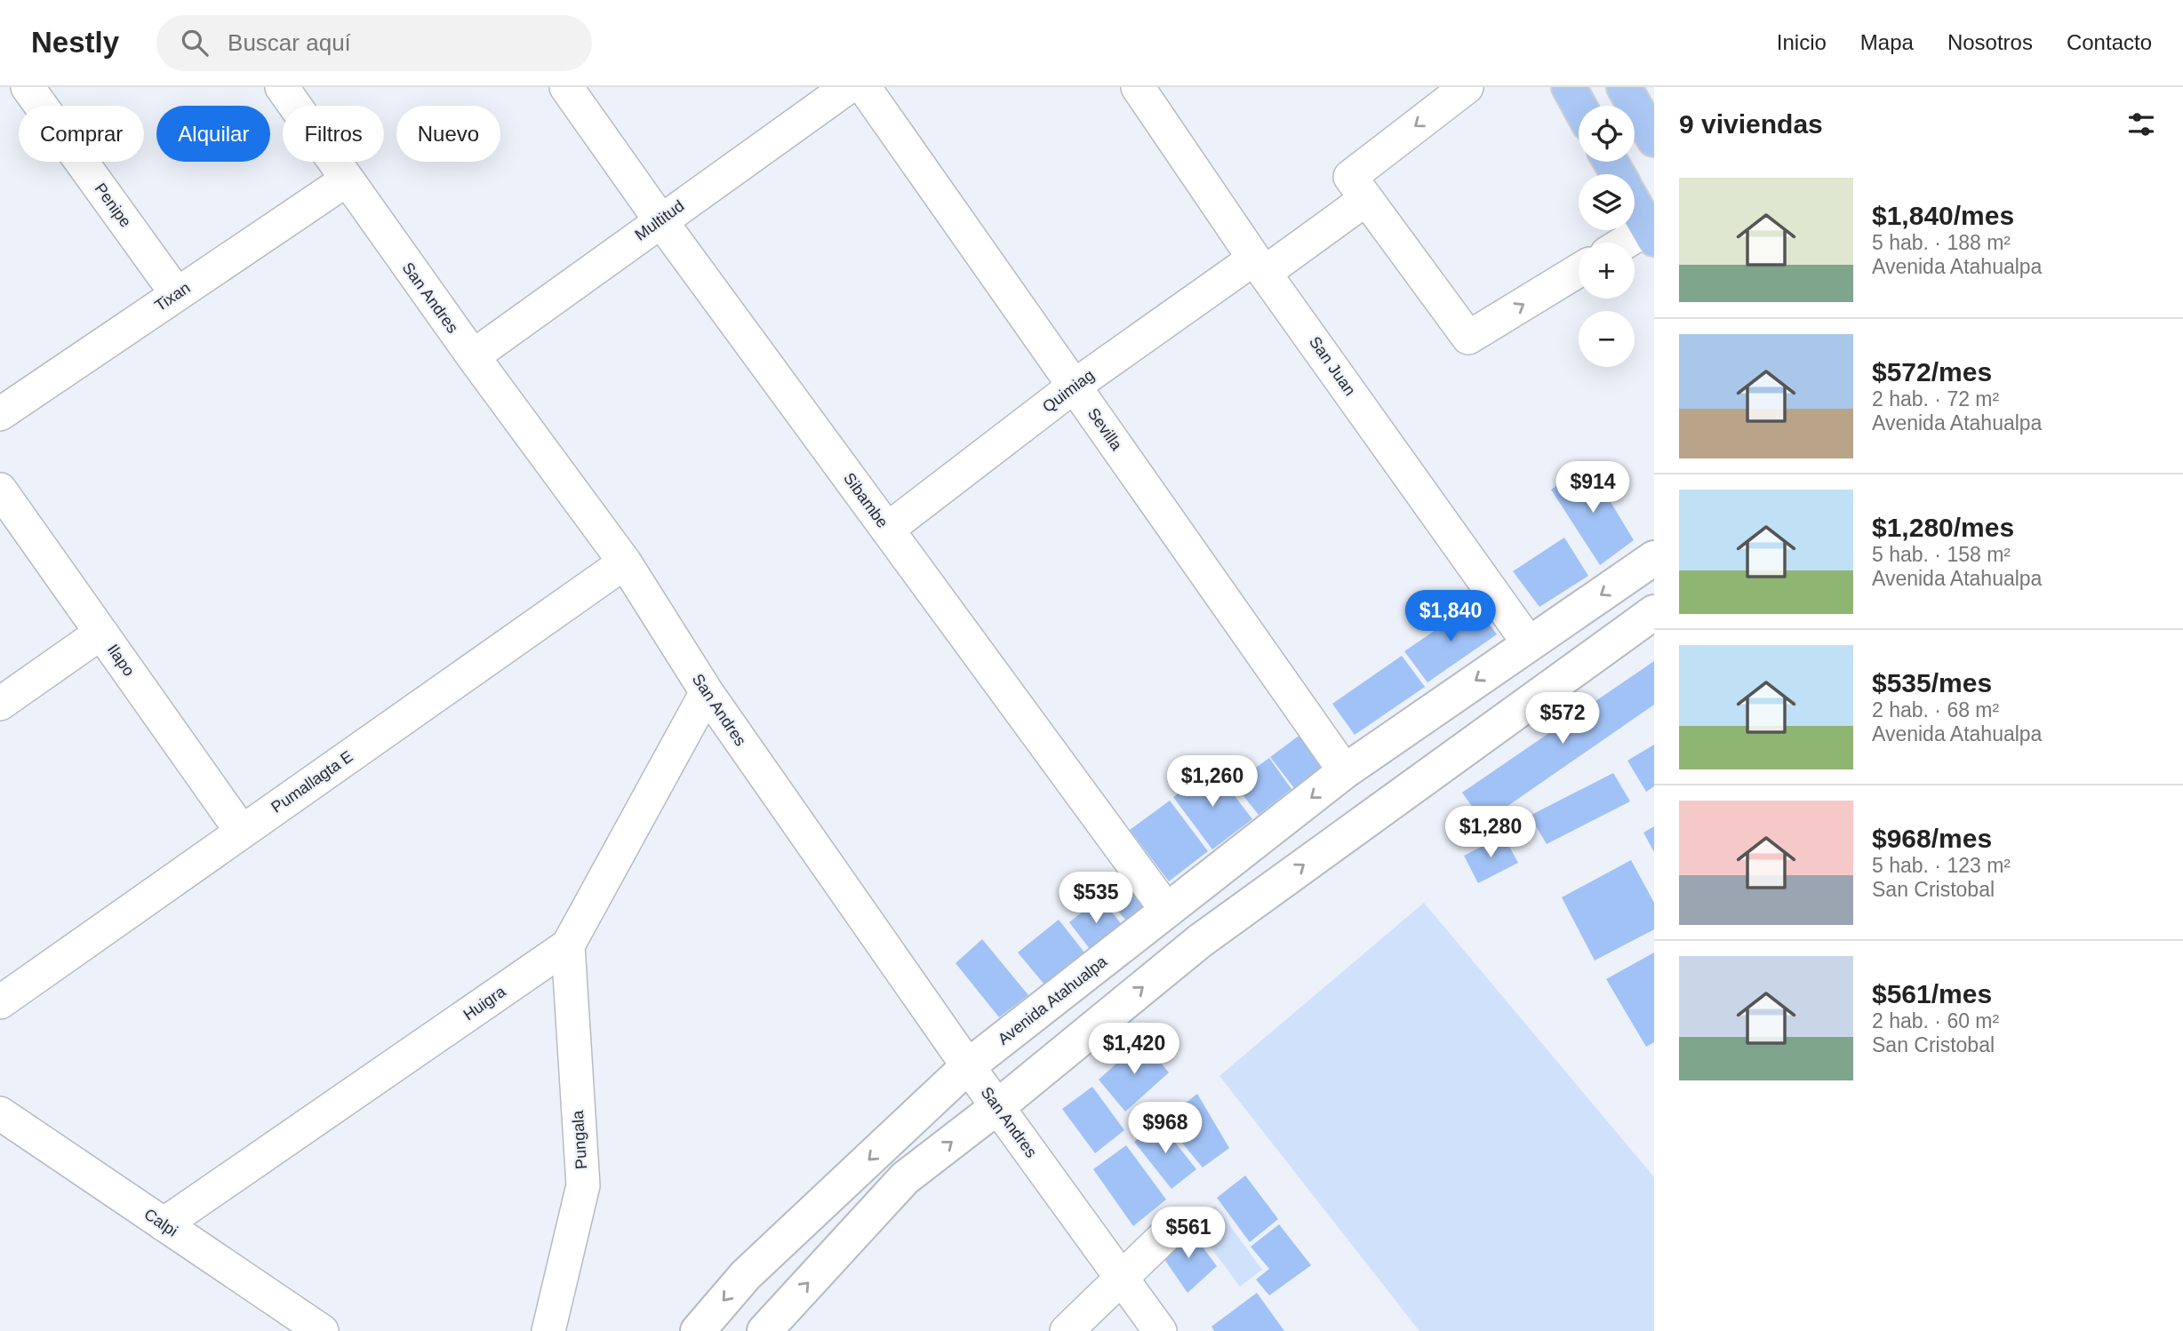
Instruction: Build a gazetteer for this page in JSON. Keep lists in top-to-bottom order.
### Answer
{
  "streets": {
    "main road": ["Avenida Atahualpa"],
    "street": [
      "Penipe",
      "Multitud",
      "Tixan",
      "San Andres",
      "San Juan",
      "Quimiag",
      "Sevilla",
      "Sibambe",
      "Ilapo",
      "Pumallagta E",
      "Huigra",
      "Pungala",
      "Calpi"
    ]
  },
  "crossings": [
    ["Penipe", "Tixan"],
    ["Multitud", "San Andres"],
    ["Multitud", "Sibambe"],
    ["Tixan", "San Andres"],
    ["San Andres", "Pumallagta E"],
    ["San Andres", "Avenida Atahualpa"],
    ["San Andres", "Huigra"],
    ["San Juan", "Quimiag"],
    ["San Juan", "Avenida Atahualpa"],
    ["Quimiag", "Sevilla"],
    ["Quimiag", "Sibambe"],
    ["Sevilla", "Avenida Atahualpa"],
    ["Sibambe", "Avenida Atahualpa"],
    ["Ilapo", "Pumallagta E"],
    ["Huigra", "Pungala"],
    ["Huigra", "Calpi"]
  ],
  "page": {
    "header": "Nestly",
    "search": "Buscar aquí",
    "nav": [
      "Inicio",
      "Mapa",
      "Nosotros",
      "Contacto"
    ],
    "heading": "9 viviendas",
    "map_buttons": ["+", "−"],
    "chip": [
      "Comprar",
      "Alquilar",
      "Filtros",
      "Nuevo"
    ],
    "list": [
      {
        "name": "$1,840/mes",
        "note": "5 hab. · 188 m² · Avenida Atahualpa"
      },
      {
        "name": "$572/mes",
        "note": "2 hab. · 72 m² · Avenida Atahualpa"
      },
      {
        "name": "$1,280/mes",
        "note": "5 hab. · 158 m² · Avenida Atahualpa"
      },
      {
        "name": "$535/mes",
        "note": "2 hab. · 68 m² · Avenida Atahualpa"
      },
      {
        "name": "$968/mes",
        "note": "5 hab. · 123 m² · San Cristobal"
      },
      {
        "name": "$561/mes",
        "note": "2 hab. · 60 m² · San Cristobal"
      }
    ],
    "price": [
      "$914",
      "$1,840",
      "$572",
      "$1,260",
      "$1,280",
      "$535",
      "$1,420",
      "$968",
      "$561"
    ]
  }
}
